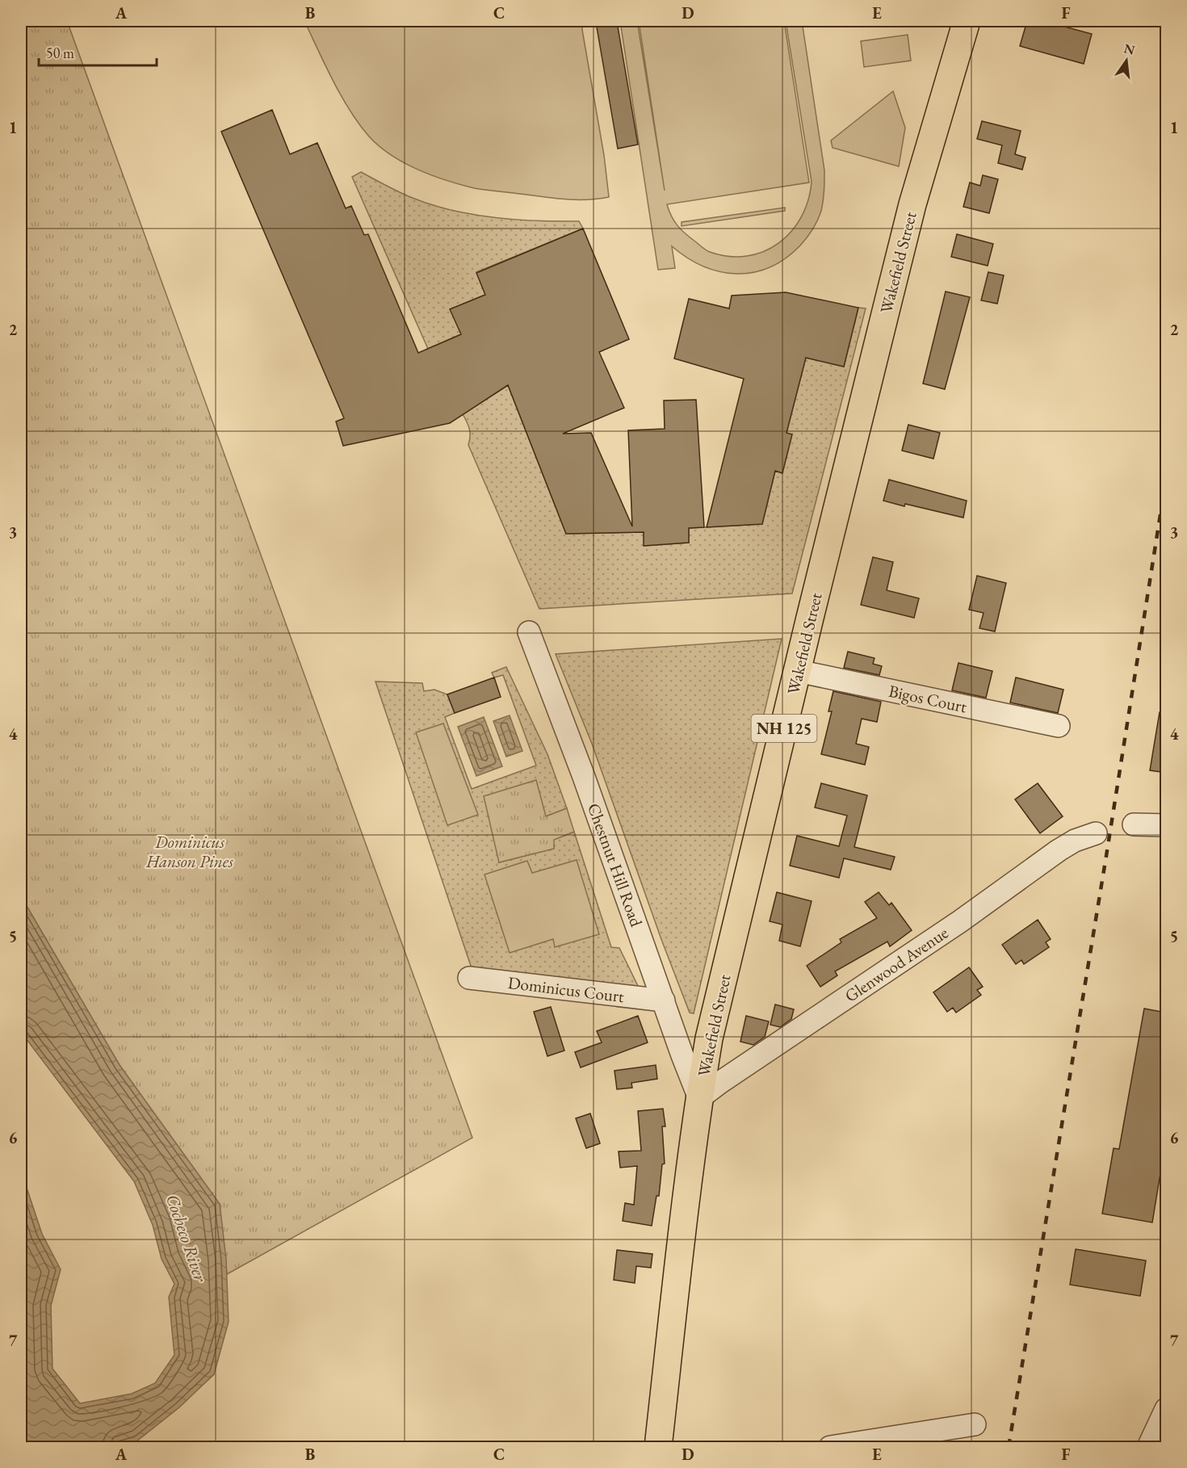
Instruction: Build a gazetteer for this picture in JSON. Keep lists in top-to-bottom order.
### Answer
{
  "streets": {
    "main road": ["Wakefield Street", "NH 125"],
    "street": [
      "Bigos Court",
      "Chestnut Hill Road",
      "Glenwood Avenue",
      "Dominicus Court"
    ]
  },
  "crossings": [
    ["Wakefield Street", "Bigos Court"],
    ["Wakefield Street", "Chestnut Hill Road"],
    ["Wakefield Street", "Glenwood Avenue"],
    ["Chestnut Hill Road", "Glenwood Avenue"],
    ["Chestnut Hill Road", "Dominicus Court"]
  ],
  "water": ["Cocheco River"],
  "parks": ["Dominicus Hanson Pines"],
  "scale_bar": "50 m",
  "north": "top",
  "grid": {
    "columns": [
      "A",
      "B",
      "C",
      "D",
      "E",
      "F"
    ],
    "rows": [
      "1",
      "2",
      "3",
      "4",
      "5",
      "6",
      "7"
    ]
  }
}
